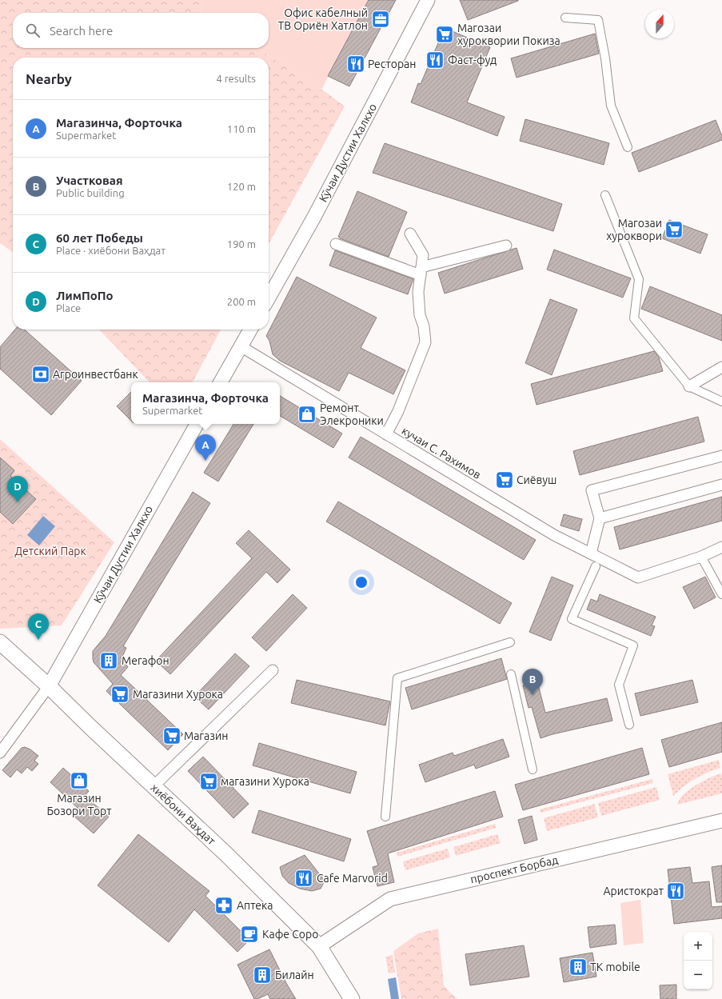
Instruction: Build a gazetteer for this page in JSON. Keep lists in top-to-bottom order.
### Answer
{
  "streets": {
    "main road": ["хиёбони Ваҳдат"],
    "street": ["Кӯчаи Дустии Халкхо", "кучаи С. Рахимов", "проспект Борбад"]
  },
  "crossings": [
    ["Кӯчаи Дустии Халкхо", "хиёбони Ваҳдат"],
    ["хиёбони Ваҳдат", "проспект Борбад"]
  ],
  "parks": ["Детский Парк"],
  "places": {
    "office": ["Офис кабелный ТВ Ориён Хатлон"],
    "supermarket": [
      "Магозаи хуроквории Покиза",
      "Магозаи хуроквори",
      "Сиёвуш",
      "Магазини Хурока",
      "Магазин",
      "магазини Хурока"
    ],
    "restaurant": [
      "Фаст-фуд",
      "Ресторан",
      "Cafe Marvorid",
      "Аристократ"
    ],
    "bank": ["Агроинвестбанк"],
    "shop": ["Ремонт Элекроники", "Магазин Бозори Торт"],
    "building": ["Мегафон", "TK mobile", "Билайн"],
    "pharmacy": ["Аптека"],
    "cafe": ["Кафе Соро"]
  },
  "north": "top",
  "page": {
    "search": "Search here",
    "heading": ["Nearby", "4 results"],
    "list": [
      {
        "mark": "A",
        "name": "Магазинча, Форточка",
        "note": "Supermarket",
        "value": "110 m"
      },
      {
        "mark": "B",
        "name": "Участковая",
        "note": "Public building",
        "value": "120 m"
      },
      {
        "mark": "C",
        "name": "60 лет Победы",
        "note": "Place · хиёбони Ваҳдат",
        "value": "190 m"
      },
      {
        "mark": "D",
        "name": "ЛимПоПо",
        "note": "Place",
        "value": "200 m"
      }
    ],
    "popup": ["Магазинча, Форточка", "Supermarket"],
    "pins": [
      "A",
      "D",
      "C",
      "B"
    ],
    "map_buttons": ["+", "−"]
  }
}
